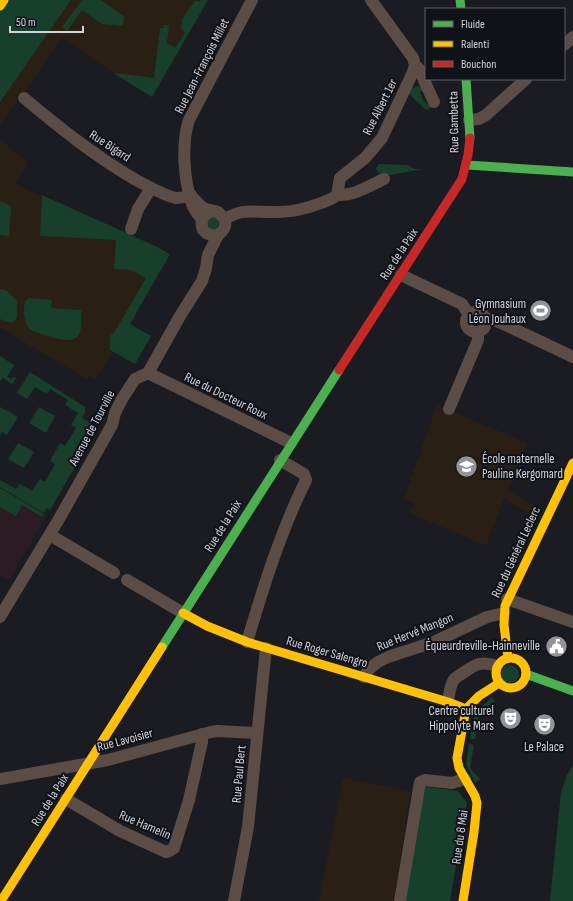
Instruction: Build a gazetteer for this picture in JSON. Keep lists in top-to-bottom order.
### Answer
{
  "streets": {
    "main road": [
      "Rue Gambetta",
      "Rue de la Paix",
      "Rue du Général Leclerc",
      "Rue Roger Salengro",
      "Rue du 8 Mai"
    ],
    "street": [
      "Rue Jean-François Millet",
      "Rue Albert 1er",
      "Rue Bigard",
      "Rue du Docteur Roux",
      "Avenue de Tourville",
      "Rue Hervé Mangon",
      "Rue Lavoisier",
      "Rue Paul Bert",
      "Rue Hamelin"
    ]
  },
  "crossings": [
    ["Rue Jean-François Millet", "Rue Bigard"],
    ["Rue Jean-François Millet", "Avenue de Tourville"],
    ["Rue Gambetta", "Rue de la Paix"],
    ["Rue de la Paix", "Rue du Docteur Roux"],
    ["Rue de la Paix", "Rue Roger Salengro"],
    ["Rue de la Paix", "Rue Lavoisier"],
    ["Rue de la Paix", "Rue Hamelin"],
    ["Rue du Docteur Roux", "Avenue de Tourville"],
    ["Rue du Général Leclerc", "Rue Hervé Mangon"],
    ["Rue Hervé Mangon", "Rue Roger Salengro"],
    ["Rue Roger Salengro", "Rue Paul Bert"],
    ["Rue Roger Salengro", "Rue du 8 Mai"],
    ["Rue Lavoisier", "Rue Paul Bert"],
    ["Rue Lavoisier", "Rue Hamelin"]
  ],
  "places": {
    "sports": ["Gymnasium Léon Jouhaux"],
    "school or university": ["École maternelle Pauline Kergomard"],
    "public building": ["Équeurdreville-Hainneville"],
    "theatre": ["Centre culturel Hippolyte Mars", "Le Palace"]
  },
  "legend": ["Fluide", "Ralenti", "Bouchon"],
  "scale_bar": "50 m"
}
